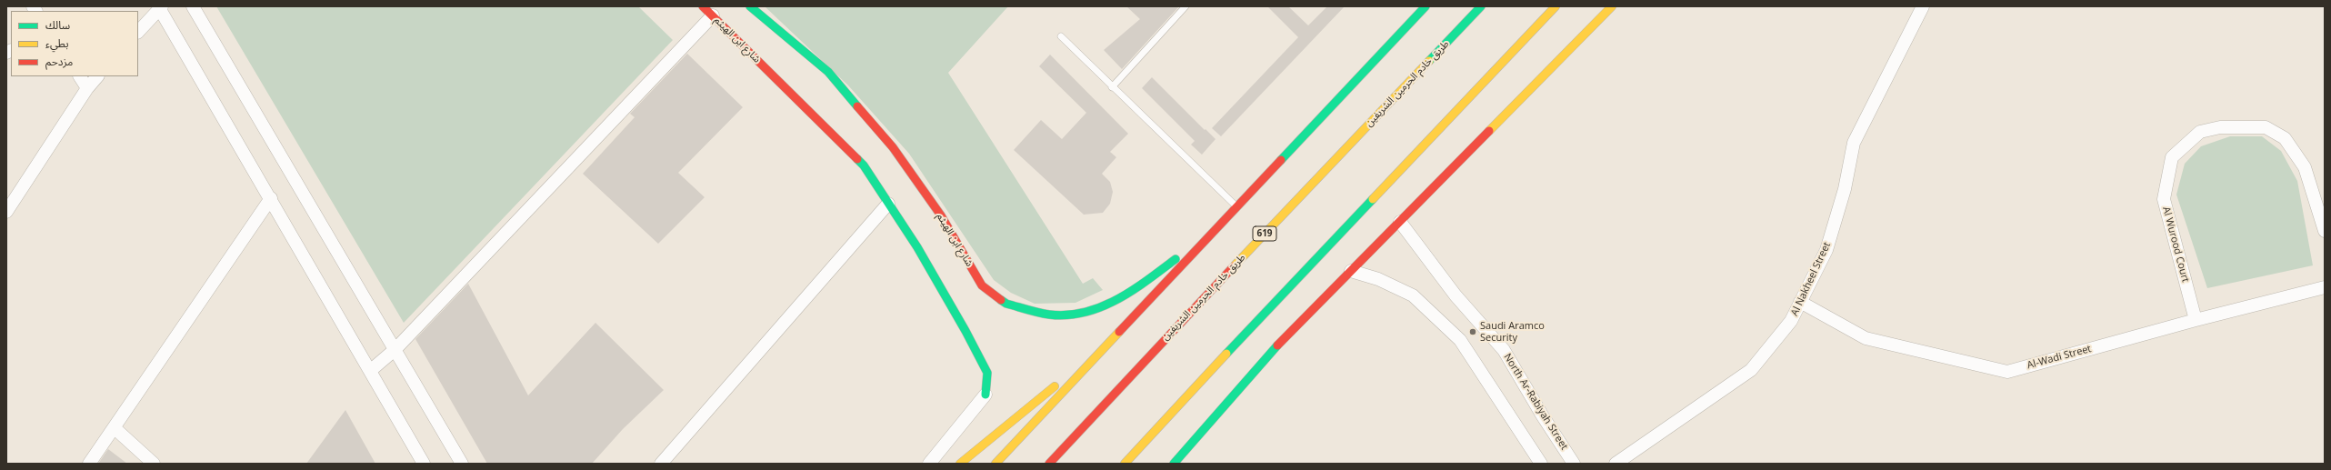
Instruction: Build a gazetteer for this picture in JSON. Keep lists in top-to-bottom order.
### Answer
{
  "streets": {
    "main road": ["شارع ابن الهيثم", "طريق خادم الحرمين الشريفين", "619"],
    "street": [
      "Al Wurood Court",
      "Al Nakheel Street",
      "Al-Wadi Street",
      "North Ar-Rabiyah Street"
    ]
  },
  "crossings": [
    ["Al Wurood Court", "Al-Wadi Street"],
    ["Al Nakheel Street", "Al-Wadi Street"]
  ],
  "places": ["Saudi Aramco Security"],
  "legend": ["سالك", "بطيء", "مزدحم"]
}
